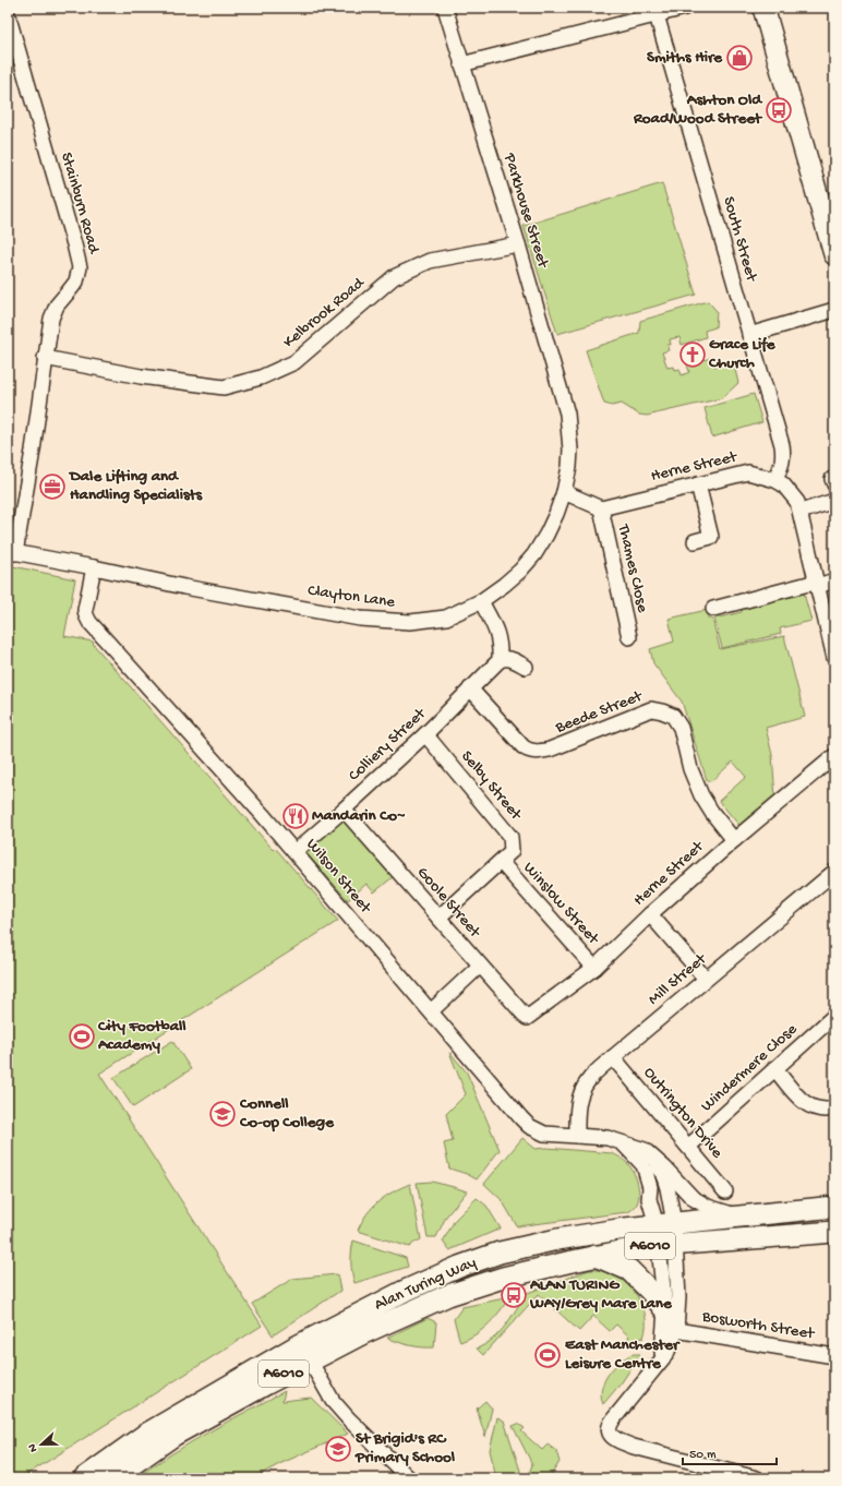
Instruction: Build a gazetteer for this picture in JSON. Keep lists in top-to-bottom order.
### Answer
{
  "streets": {
    "highway": ["A6010", "Alan Turing Way"],
    "street": [
      "Stainburn Road",
      "Parkhouse Street",
      "South Street",
      "Kelbrook Road",
      "Herne Street",
      "Thames Close",
      "Clayton Lane",
      "Beede Street",
      "Colliery Street",
      "Selby Street",
      "Wilson Street",
      "Goole Street",
      "Winslow Street",
      "Mill Street",
      "Windermere Close",
      "Outrington Drive",
      "Bosworth Street"
    ]
  },
  "crossings": [
    ["Stainburn Road", "Kelbrook Road"],
    ["Stainburn Road", "Clayton Lane"],
    ["Parkhouse Street", "Kelbrook Road"],
    ["Parkhouse Street", "Clayton Lane"],
    ["South Street", "Herne Street"],
    ["Herne Street", "Thames Close"],
    ["Herne Street", "Beede Street"],
    ["Herne Street", "Goole Street"],
    ["Herne Street", "Winslow Street"],
    ["Clayton Lane", "Wilson Street"],
    ["Beede Street", "Colliery Street"],
    ["Colliery Street", "Selby Street"],
    ["Colliery Street", "Wilson Street"],
    ["Colliery Street", "Goole Street"],
    ["Selby Street", "Goole Street"],
    ["Selby Street", "Winslow Street"],
    ["Wilson Street", "Mill Street"],
    ["Wilson Street", "Alan Turing Way"],
    ["Mill Street", "Outrington Drive"],
    ["Windermere Close", "Outrington Drive"]
  ],
  "places": {
    "shop": ["Smiths Hire"],
    "bus stop": ["Ashton Old Road/Wood Street", "ALAN TURING WAY/Grey Mare Lane"],
    "church": ["Grace Life Church"],
    "office": ["Dale Lifting and Handling Specialists"],
    "restaurant": ["Mandarin Co~"],
    "sports": ["City Football Academy", "East Manchester Leisure Centre"],
    "school or university": ["Connell Co-op College", "St Brigid's RC Primary School"]
  },
  "scale_bar": "50 m",
  "north": "left"
}
